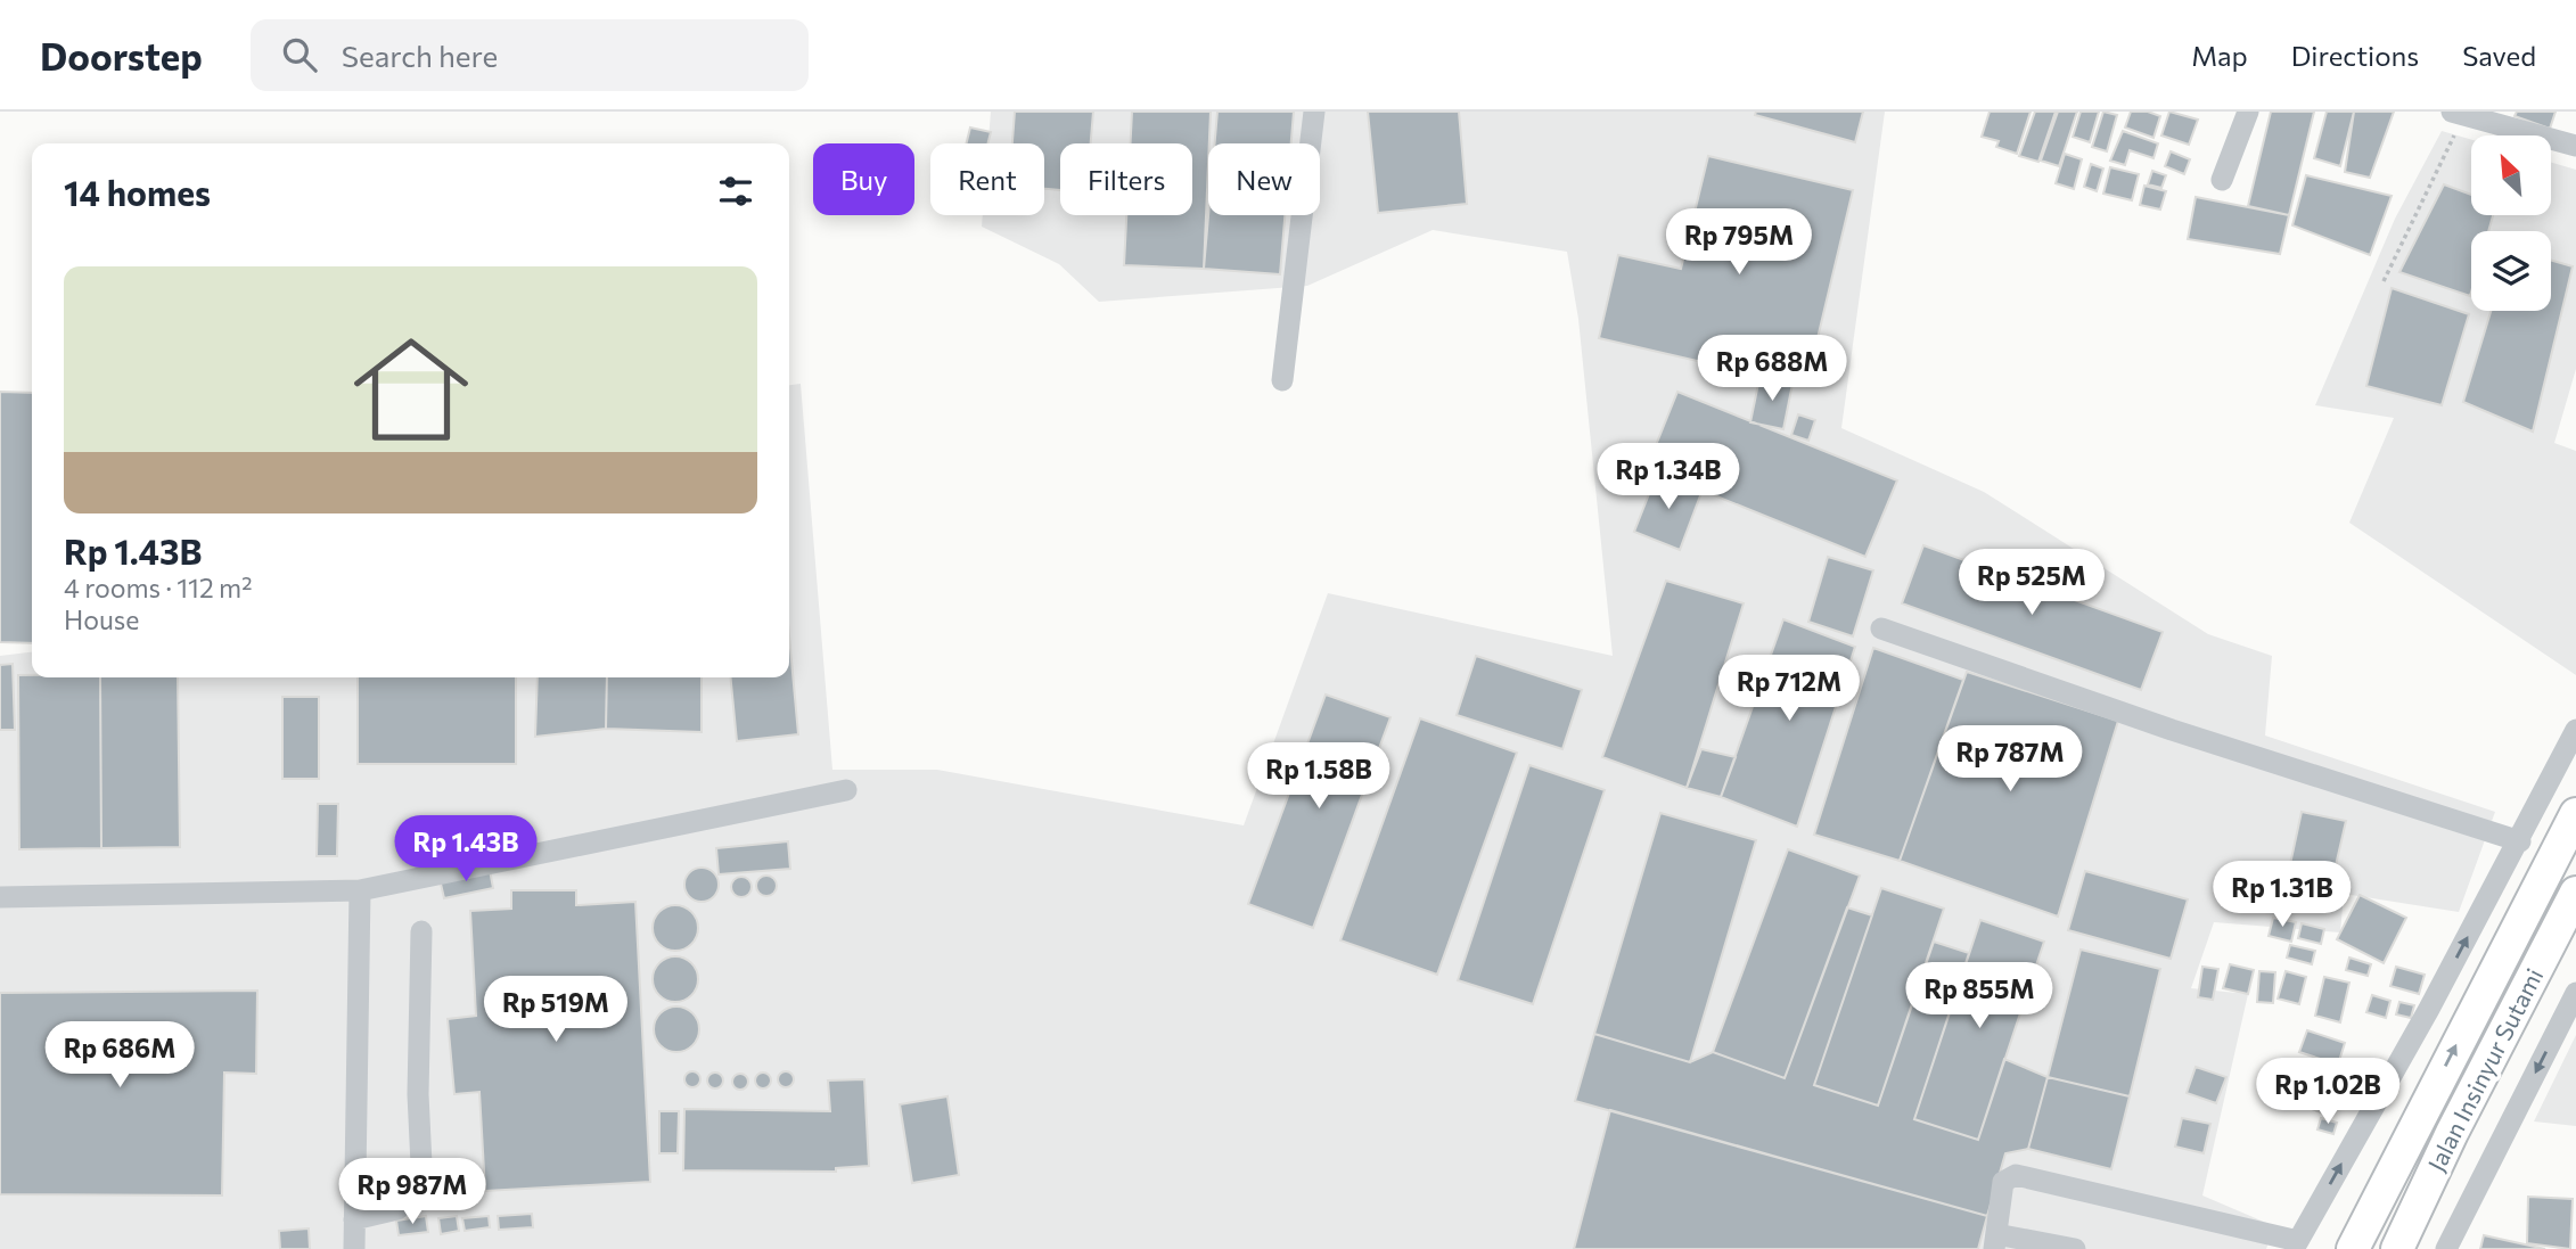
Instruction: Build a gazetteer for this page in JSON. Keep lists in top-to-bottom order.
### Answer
{
  "streets": {
    "highway": ["Jalan Insinyur Sutami"]
  },
  "north": "top left",
  "page": {
    "header": "Doorstep",
    "search": "Search here",
    "nav": ["Map", "Directions", "Saved"],
    "chip": [
      "Buy",
      "Rent",
      "Filters",
      "New"
    ],
    "heading": "14 homes",
    "price": [
      "Rp 795M",
      "Rp 688M",
      "Rp 1.34B",
      "Rp 525M",
      "Rp 712M",
      "Rp 787M",
      "Rp 1.58B",
      "Rp 1.43B",
      "Rp 1.31B",
      "Rp 855M",
      "Rp 519M",
      "Rp 686M",
      "Rp 1.02B",
      "Rp 987M"
    ],
    "list": [
      {
        "name": "Rp 1.43B",
        "note": "4 rooms · 112 m² · House"
      }
    ]
  }
}
